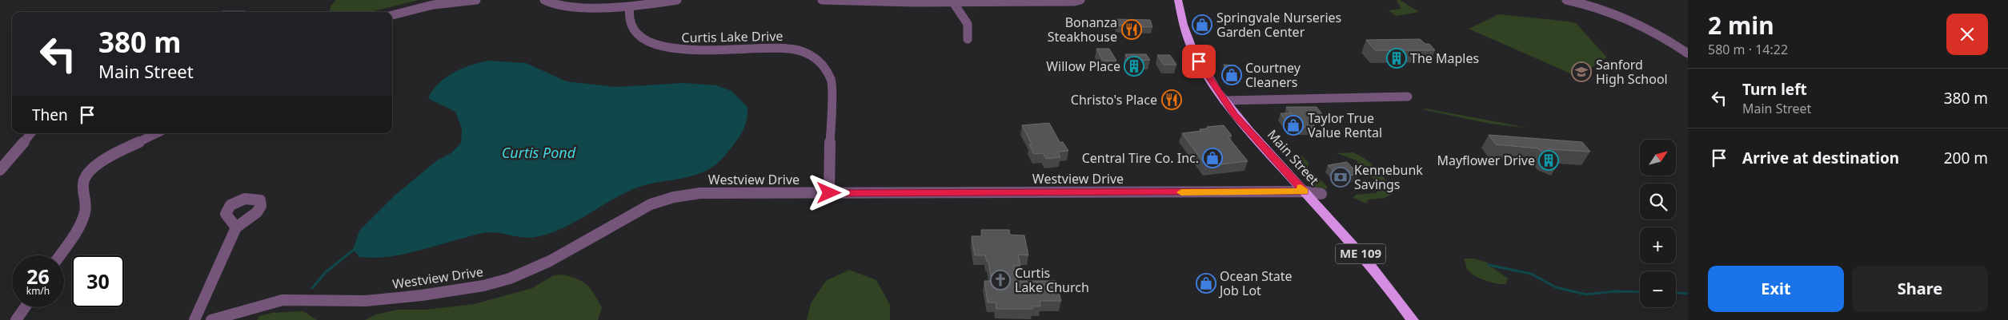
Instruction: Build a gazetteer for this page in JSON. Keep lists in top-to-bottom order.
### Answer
{
  "streets": {
    "highway": ["Main Street", "ME 109"],
    "street": ["Curtis Lake Drive", "Westview Drive"]
  },
  "crossings": [
    ["Curtis Lake Drive", "Westview Drive"],
    ["Main Street", "Westview Drive"]
  ],
  "water": ["Curtis Pond"],
  "places": {
    "shop": [
      "Springvale Nurseries Garden Center",
      "Courtney Cleaners",
      "Taylor True Value Rental",
      "Central Tire Co. Inc.",
      "Ocean State Job Lot"
    ],
    "restaurant": ["Bonanza Steakhouse", "Christo's Place"],
    "building": ["The Maples", "Willow Place", "Mayflower Drive"],
    "school or university": ["Sanford High School"],
    "bank": ["Kennebunk Savings"],
    "church": ["Curtis Lake Church"]
  },
  "north": "top right",
  "page": {
    "heading": ["2 min", "580 m · 14:22"],
    "turn": ["380 m", "Main Street"],
    "list": [
      {
        "name": "Turn left",
        "note": "Main Street",
        "value": "380 m"
      },
      {
        "name": "Arrive at destination",
        "value": "200 m"
      }
    ],
    "then": "Then",
    "map_buttons": ["+", "−"],
    "speed": "26 km/h",
    "limit": "30",
    "buttons": ["Exit", "Share"]
  }
}
